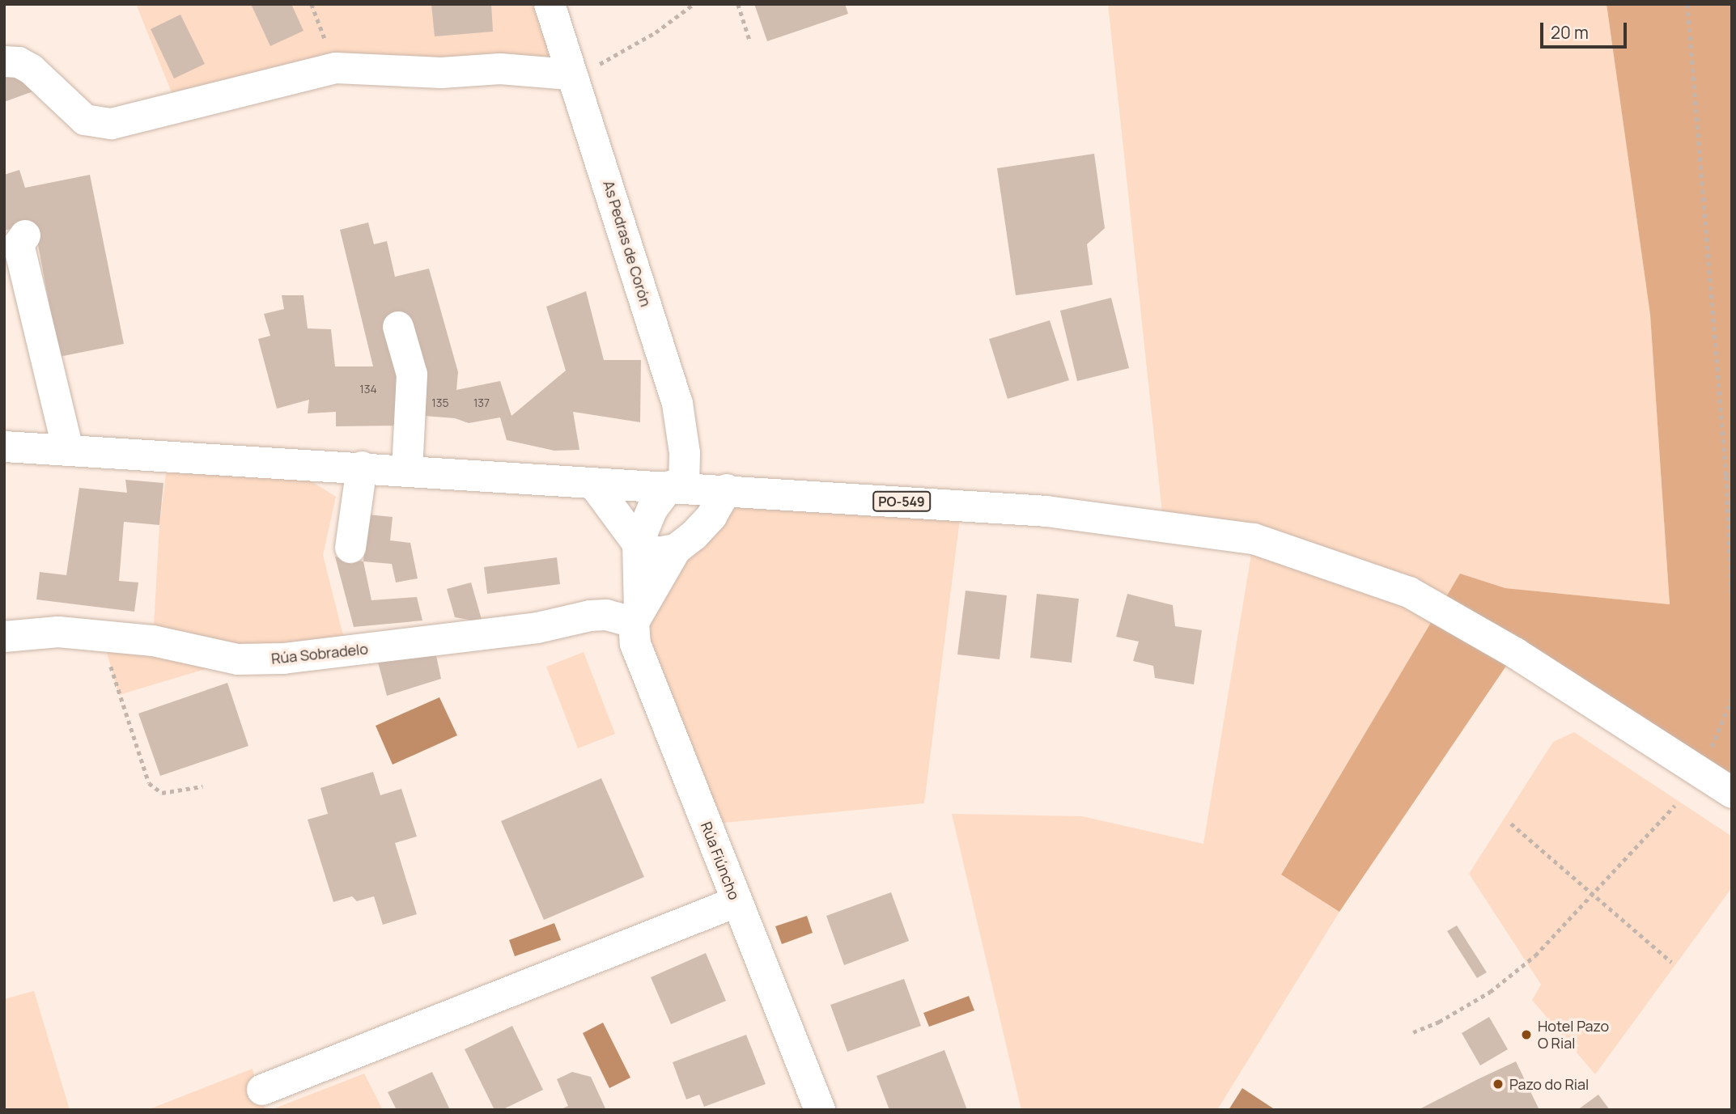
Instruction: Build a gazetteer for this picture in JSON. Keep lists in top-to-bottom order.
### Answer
{
  "streets": {
    "street": [
      "As Pedras de Corón",
      "PO-549",
      "Rúa Sobradelo",
      "Rúa Fiúncho"
    ]
  },
  "crossings": [
    ["As Pedras de Corón", "PO-549"],
    ["As Pedras de Corón", "Rúa Fiúncho"],
    ["PO-549", "Rúa Fiúncho"],
    ["Rúa Sobradelo", "Rúa Fiúncho"]
  ],
  "places": ["Hotel Pazo O Rial", "Pazo do Rial"],
  "house_numbers": ["134", "135", "137"],
  "scale_bar": "20 m"
}
